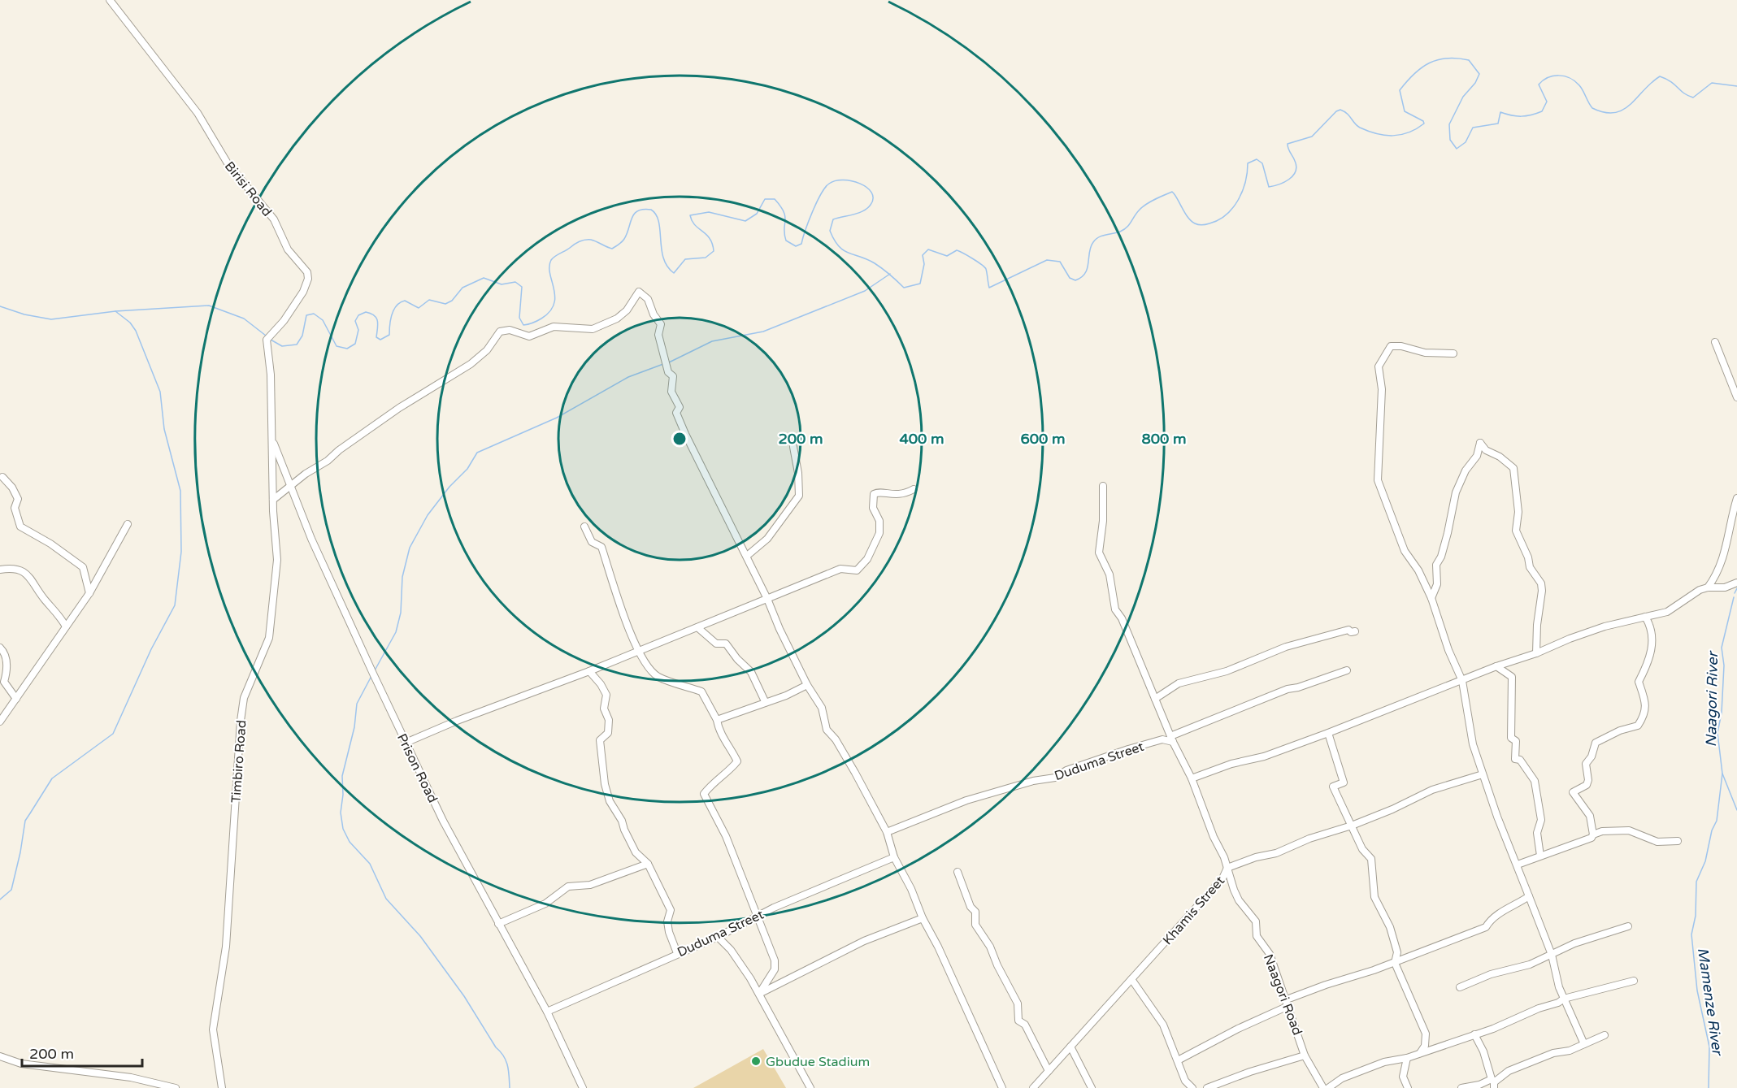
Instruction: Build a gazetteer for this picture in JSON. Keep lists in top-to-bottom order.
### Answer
{
  "streets": {
    "street": [
      "Birisi Road",
      "Duduma Street",
      "Timbiro Road",
      "Prison Road",
      "Khamis Street",
      "Naagori Road"
    ]
  },
  "crossings": [
    ["Birisi Road", "Timbiro Road"],
    ["Birisi Road", "Prison Road"],
    ["Duduma Street", "Prison Road"],
    ["Duduma Street", "Naagori Road"],
    ["Timbiro Road", "Prison Road"],
    ["Khamis Street", "Naagori Road"]
  ],
  "water": ["Naagori River", "Mamenze River"],
  "places": ["Gbudue Stadium"],
  "scale_bar": "200 m",
  "rings": [
    "200 m",
    "400 m",
    "600 m",
    "800 m"
  ]
}
